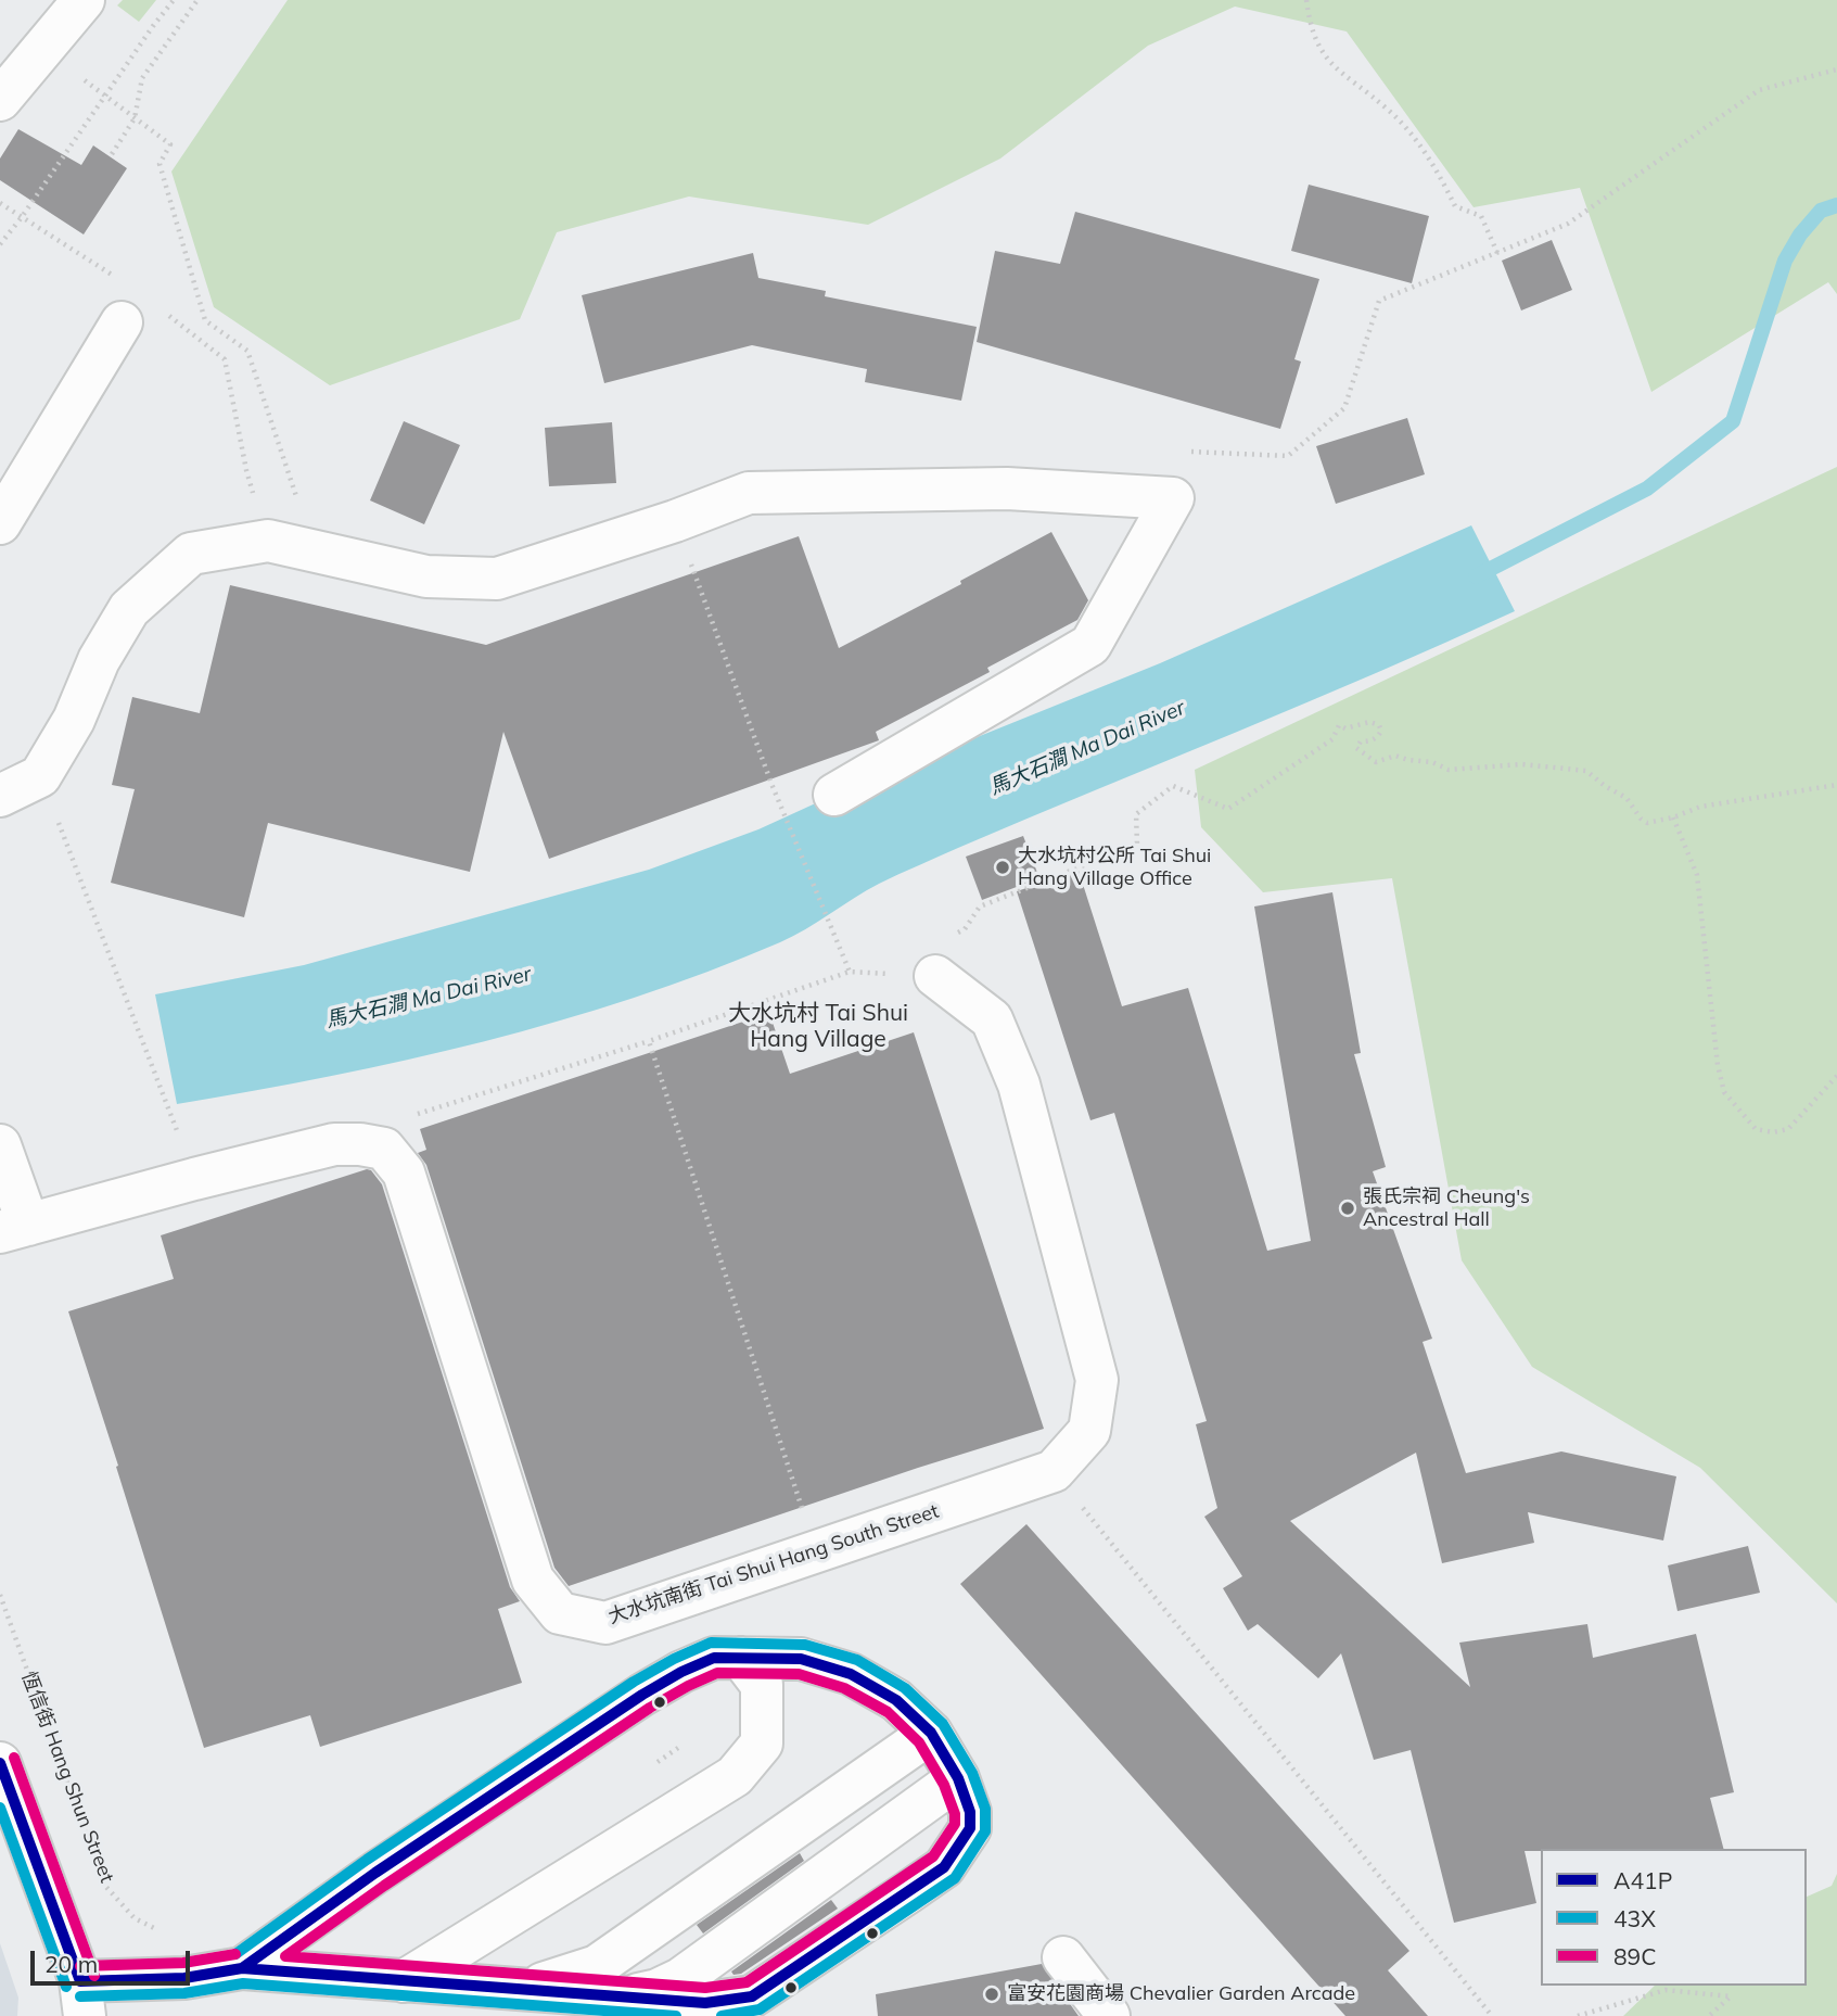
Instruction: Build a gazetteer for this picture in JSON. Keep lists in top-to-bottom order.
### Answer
{
  "streets": {
    "street": ["大水坑南街 Tai Shui Hang South Street"],
    "path": ["恆信街 Hang Shun Street"]
  },
  "districts": ["大水坑村 Tai Shui Hang Village"],
  "water": ["馬大石澗 Ma Dai River"],
  "places": ["大水坑村公所 Tai Shui Hang Village Office", "張氏宗祠 Cheung's Ancestral Hall", "富安花園商場 Chevalier Garden Arcade"],
  "lines": ["transit line 43X", "transit line A41P", "transit line 89C"],
  "legend": ["A41P", "43X", "89C"],
  "scale_bar": "20 m"
}
